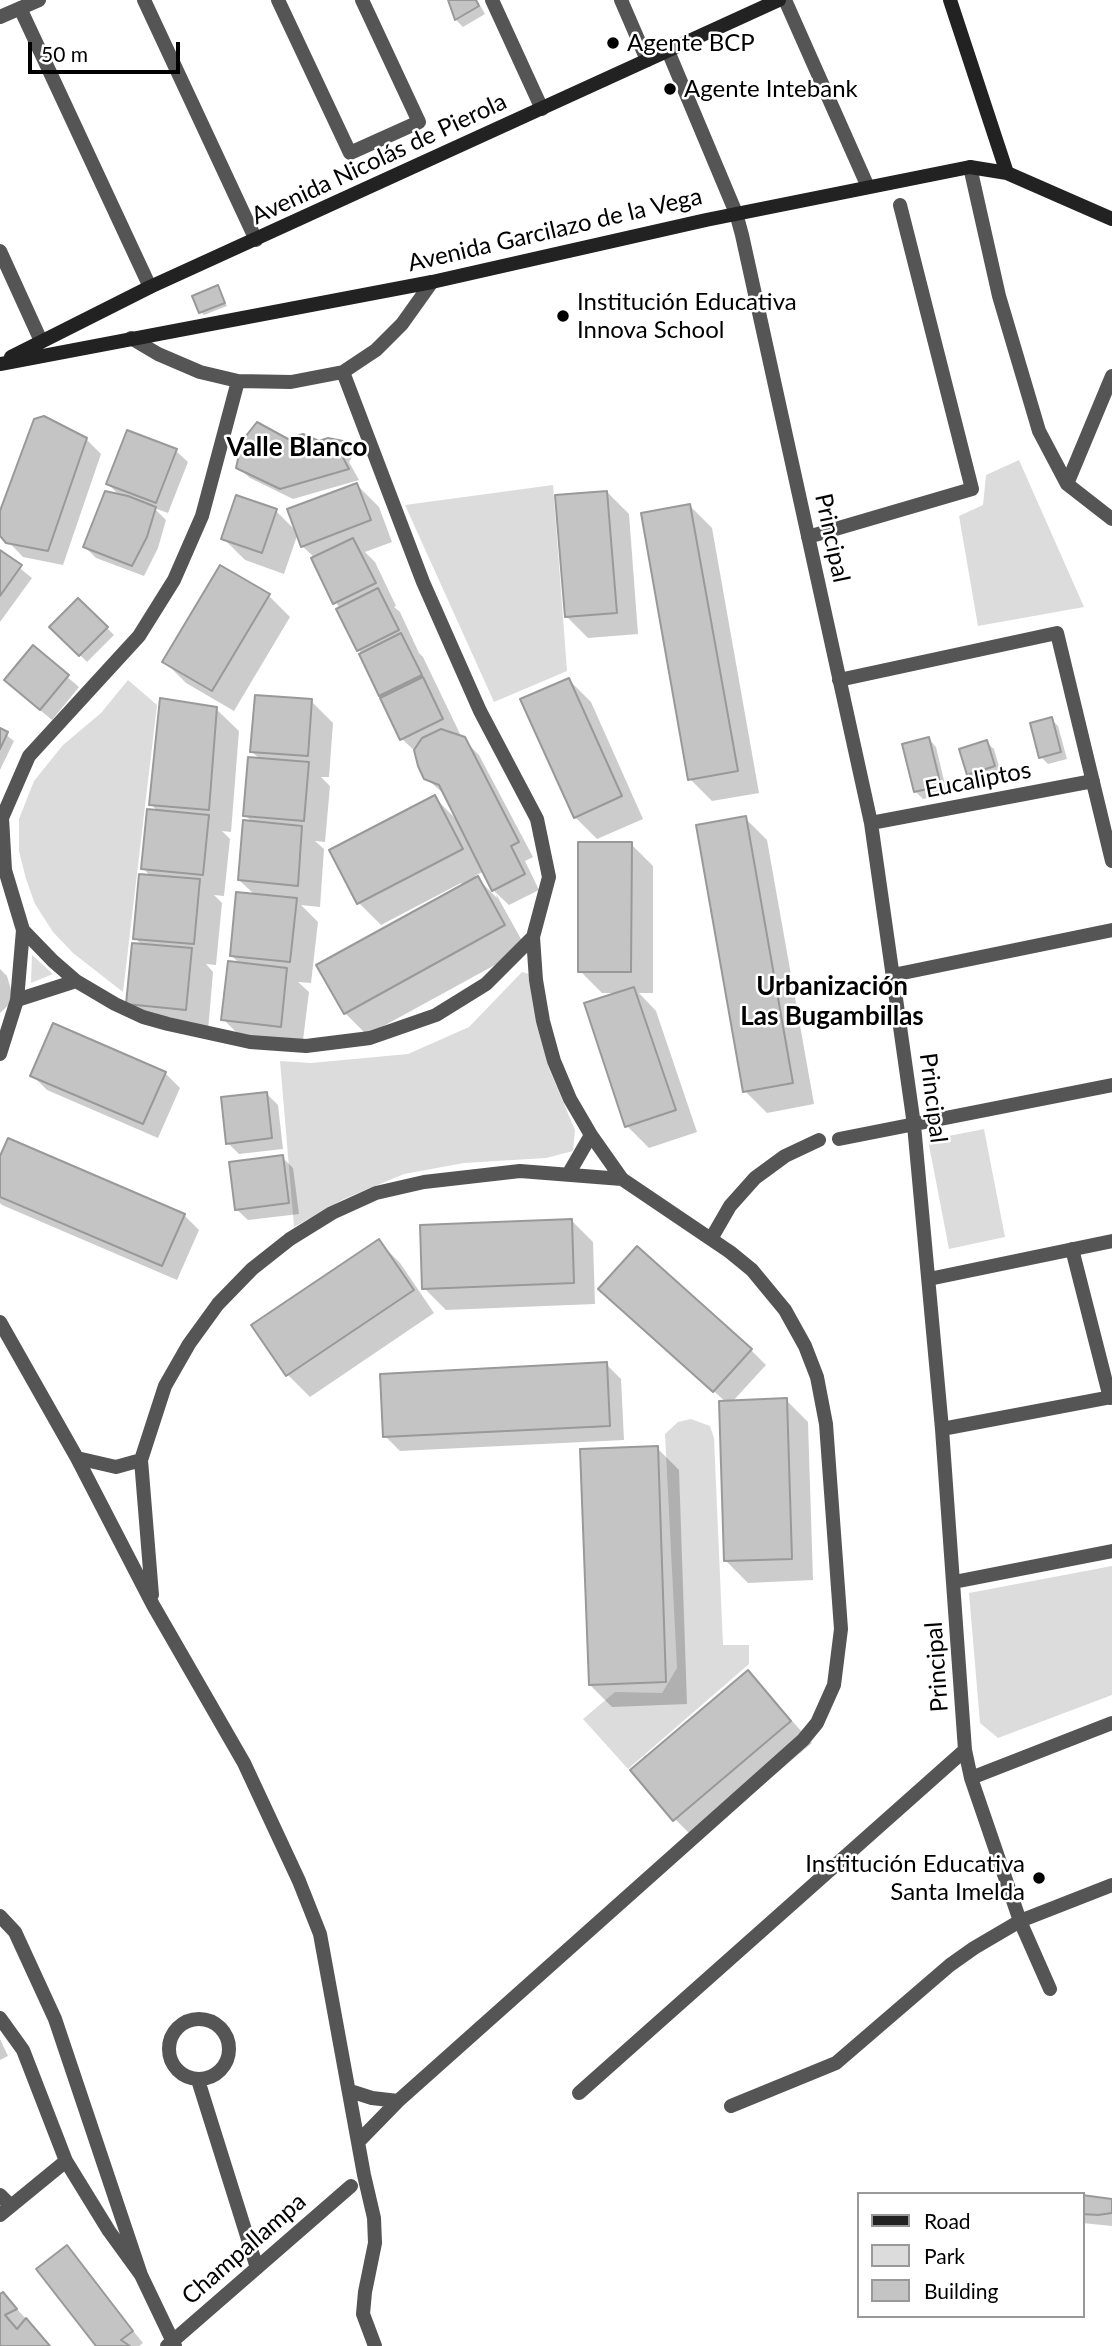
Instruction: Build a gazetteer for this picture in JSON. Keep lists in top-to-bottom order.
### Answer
{
  "streets": {
    "street": [
      "Avenida Nicolás de Pierola",
      "Avenida Garcilazo de la Vega",
      "Principal",
      "Eucaliptos",
      "Champallampa"
    ]
  },
  "crossings": [
    ["Avenida Nicolás de Pierola", "Avenida Garcilazo de la Vega"],
    ["Avenida Nicolás de Pierola", "Principal"],
    ["Avenida Garcilazo de la Vega", "Principal"],
    ["Principal", "Eucaliptos"]
  ],
  "districts": ["Valle Blanco", "Urbanización Las Bugambillas"],
  "places": [
    "Agente BCP",
    "Agente Intebank",
    "Institución Educativa Innova School",
    "Institución Educativa Santa Imelda"
  ],
  "legend": ["Road", "Park", "Building"],
  "scale_bar": "50 m"
}
